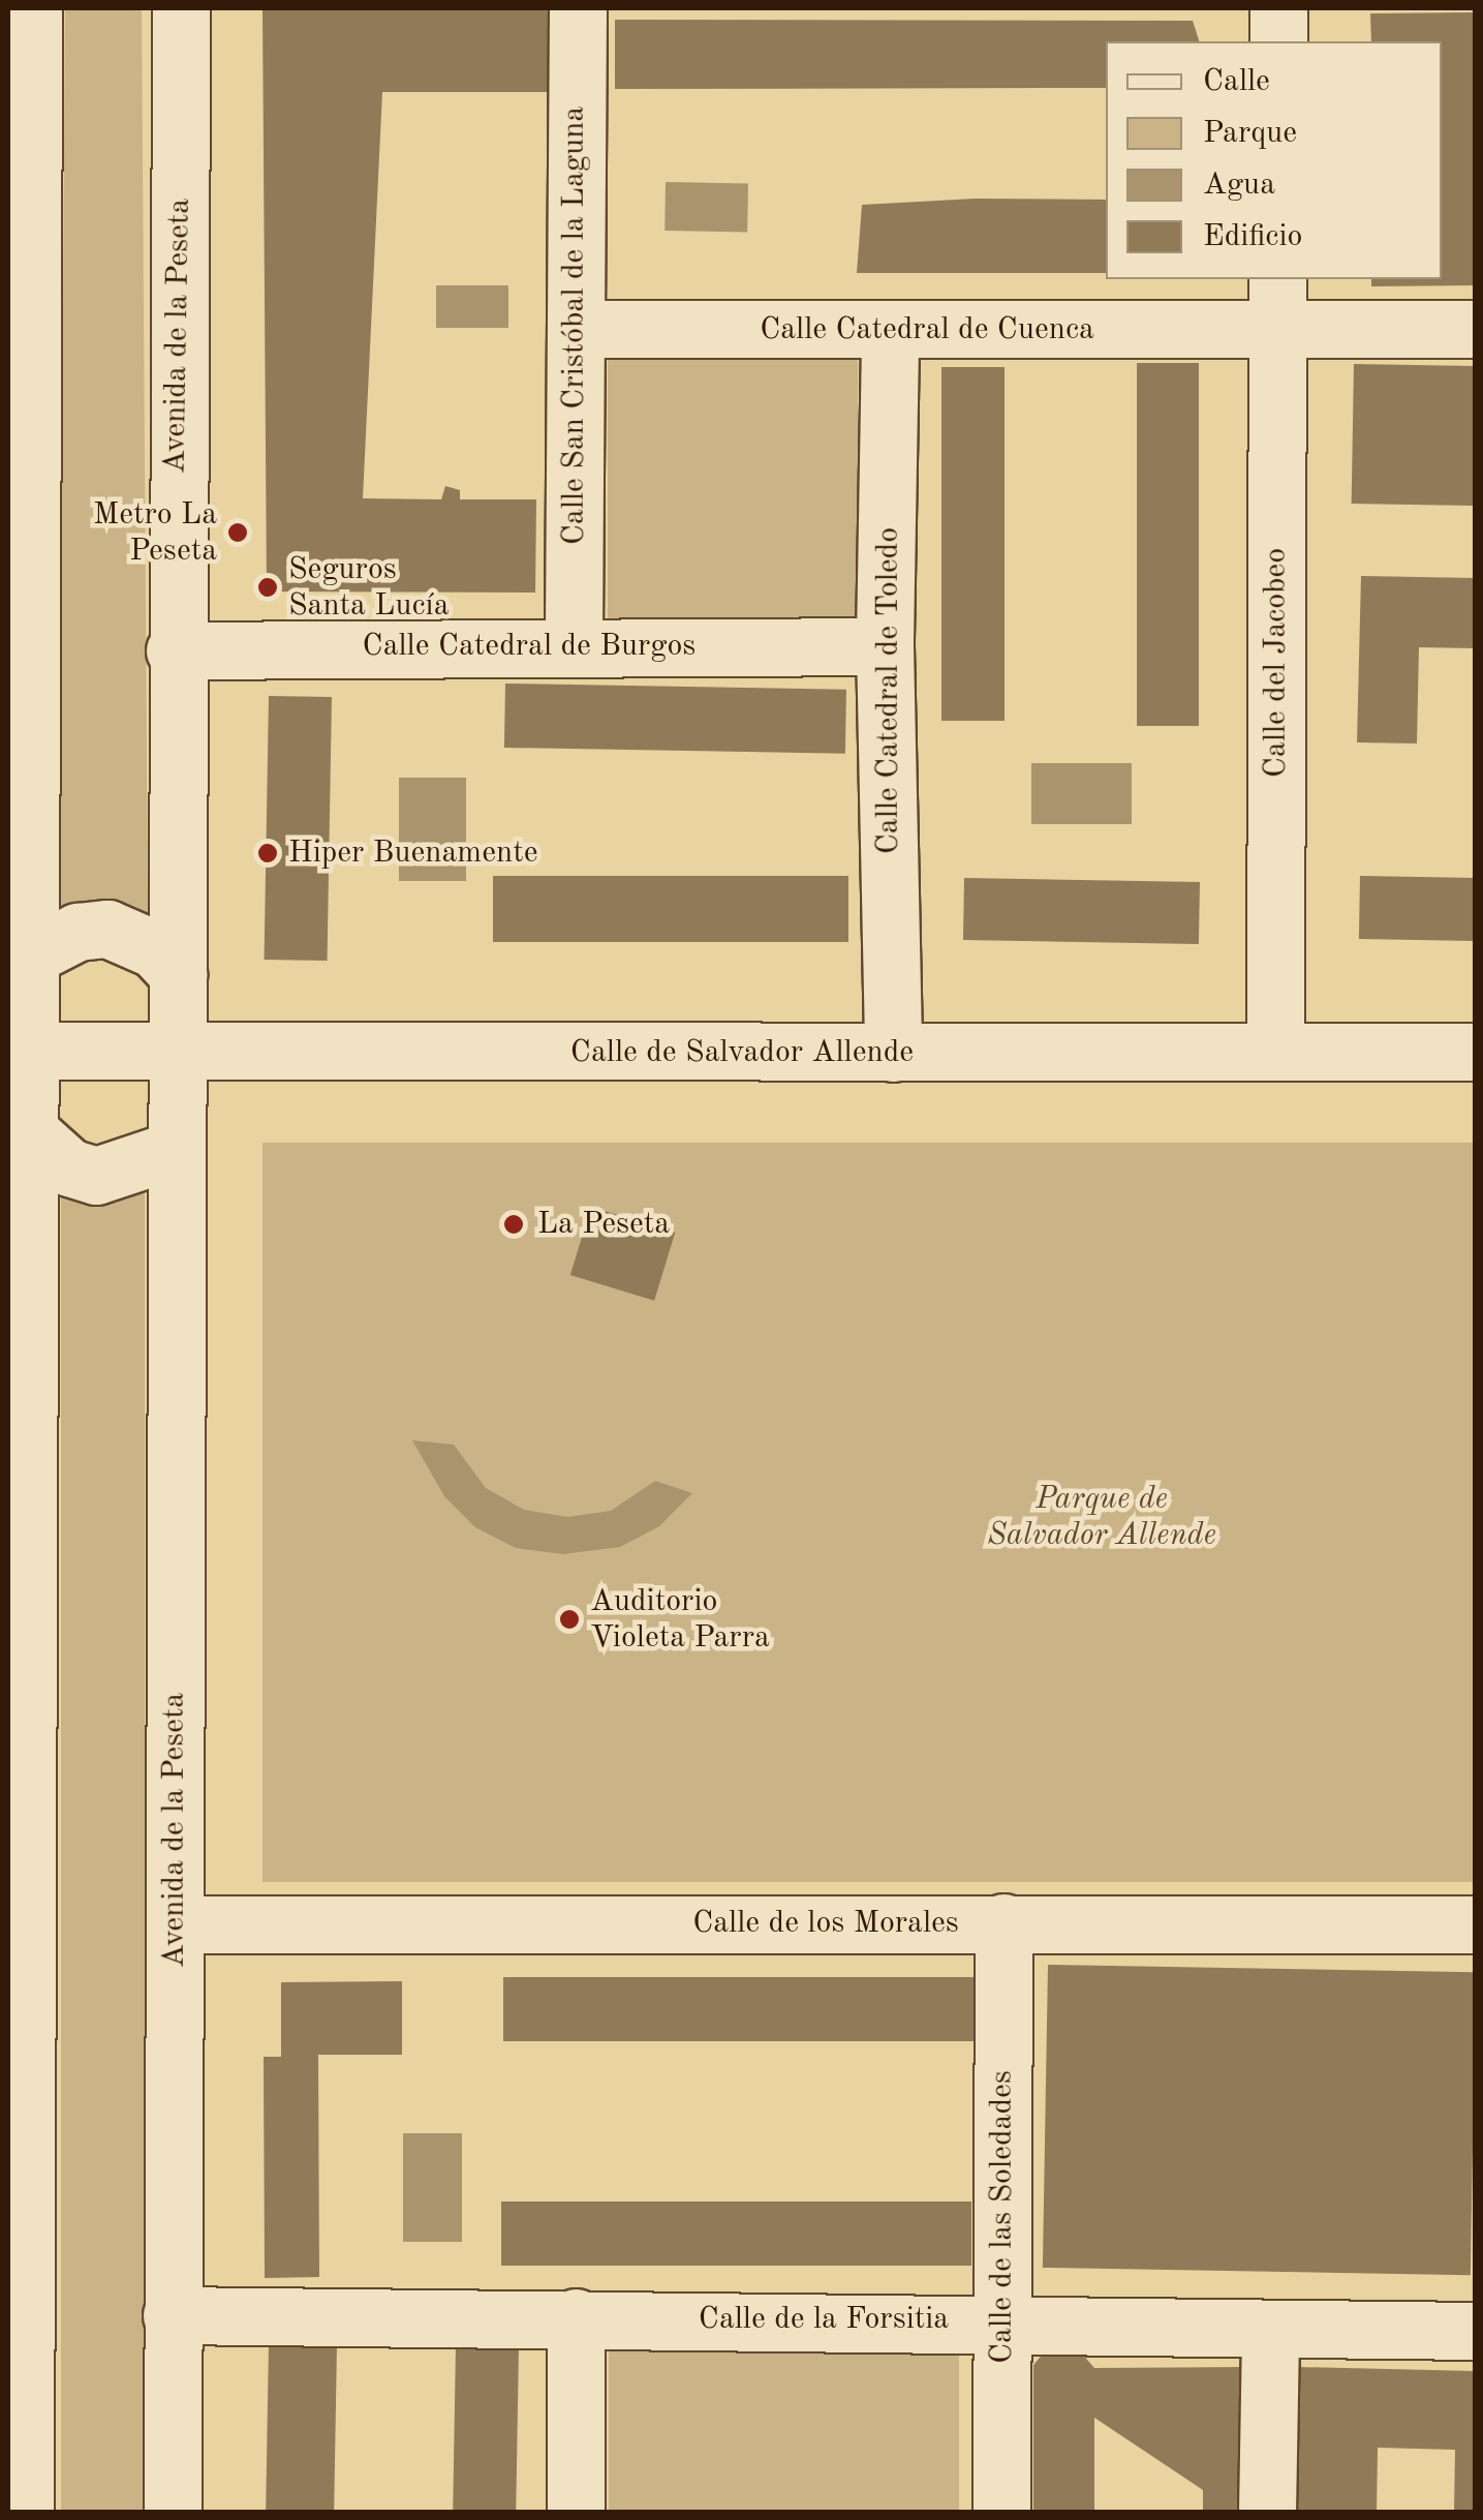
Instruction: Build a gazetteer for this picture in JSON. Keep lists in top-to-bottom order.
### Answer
{
  "streets": {
    "street": [
      "Calle San Cristóbal de la Laguna",
      "Calle Catedral de Cuenca",
      "Avenida de la Peseta",
      "Calle Catedral de Burgos",
      "Calle del Jacobeo",
      "Calle Catedral de Toledo",
      "Calle de Salvador Allende",
      "Calle de los Morales",
      "Calle de las Soledades",
      "Calle de la Forsitia"
    ]
  },
  "crossings": [
    ["Calle San Cristóbal de la Laguna", "Calle Catedral de Cuenca"],
    ["Calle San Cristóbal de la Laguna", "Calle Catedral de Burgos"],
    ["Calle Catedral de Cuenca", "Calle del Jacobeo"],
    ["Calle Catedral de Cuenca", "Calle Catedral de Toledo"],
    ["Avenida de la Peseta", "Calle Catedral de Burgos"],
    ["Avenida de la Peseta", "Calle de Salvador Allende"],
    ["Avenida de la Peseta", "Calle de los Morales"],
    ["Avenida de la Peseta", "Calle de la Forsitia"],
    ["Calle Catedral de Burgos", "Calle Catedral de Toledo"],
    ["Calle del Jacobeo", "Calle de Salvador Allende"],
    ["Calle Catedral de Toledo", "Calle de Salvador Allende"],
    ["Calle de los Morales", "Calle de las Soledades"],
    ["Calle de las Soledades", "Calle de la Forsitia"]
  ],
  "parks": ["Parque de Salvador Allende"],
  "places": [
    "Metro La Peseta",
    "Seguros Santa Lucía",
    "Hiper Buenamente",
    "La Peseta",
    "Auditorio Violeta Parra"
  ],
  "legend": [
    "Calle",
    "Parque",
    "Agua",
    "Edificio"
  ]
}
